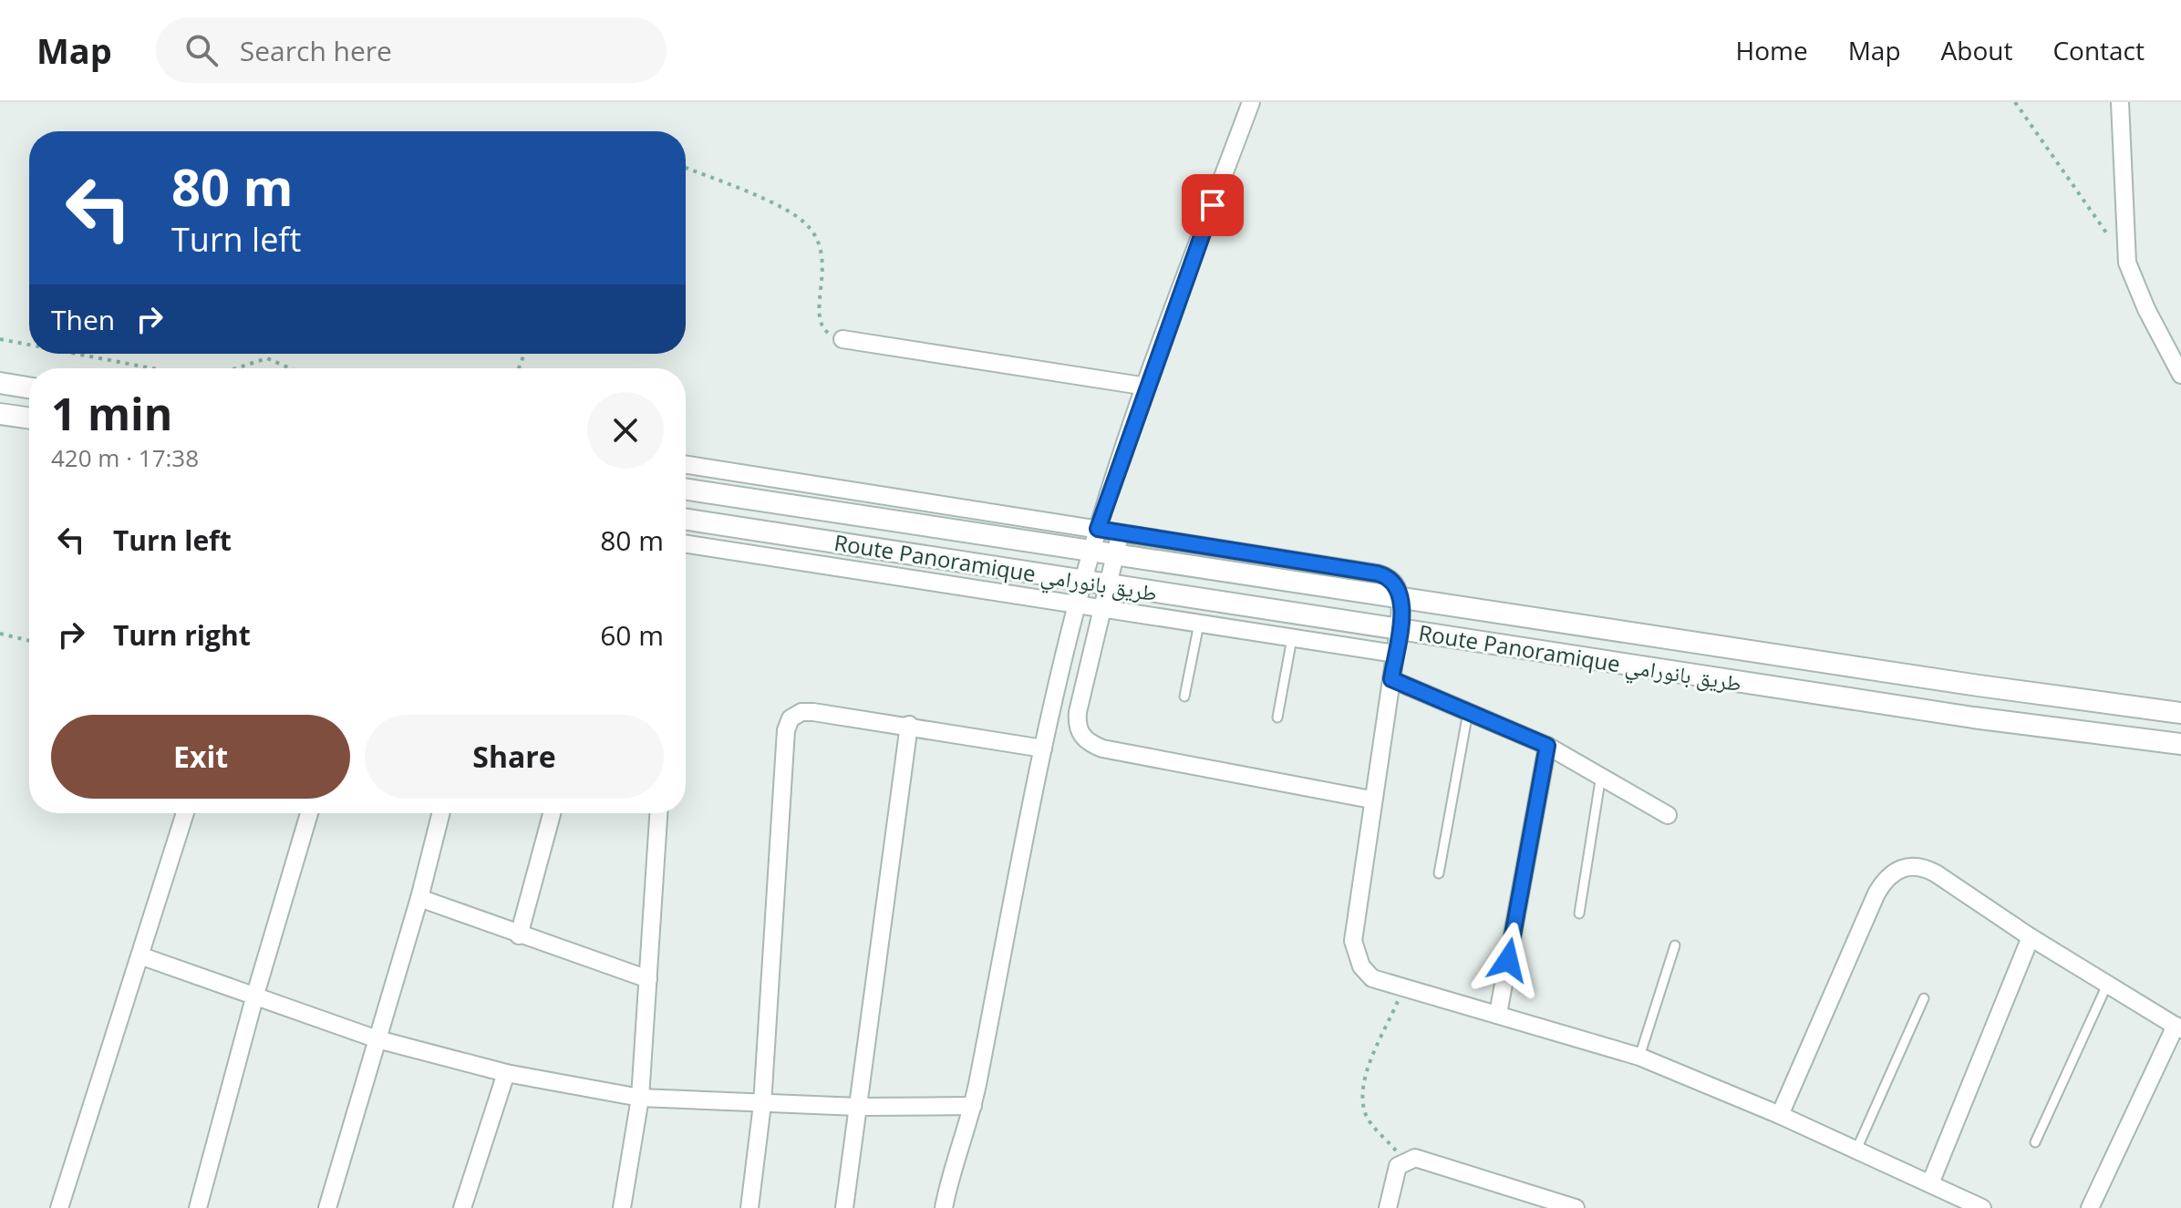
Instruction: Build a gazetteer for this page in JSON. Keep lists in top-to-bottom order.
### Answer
{
  "streets": {
    "street": ["Route Panoramique طريق بانورامي"]
  },
  "page": {
    "header": "Map",
    "search": "Search here",
    "nav": [
      "Home",
      "Map",
      "About",
      "Contact"
    ],
    "turn": ["80 m", "Turn left"],
    "then": "Then",
    "heading": ["1 min", "420 m · 17:38"],
    "list": [
      {
        "name": "Turn left",
        "value": "80 m"
      },
      {
        "name": "Turn right",
        "value": "60 m"
      }
    ],
    "buttons": ["Exit", "Share"]
  }
}
